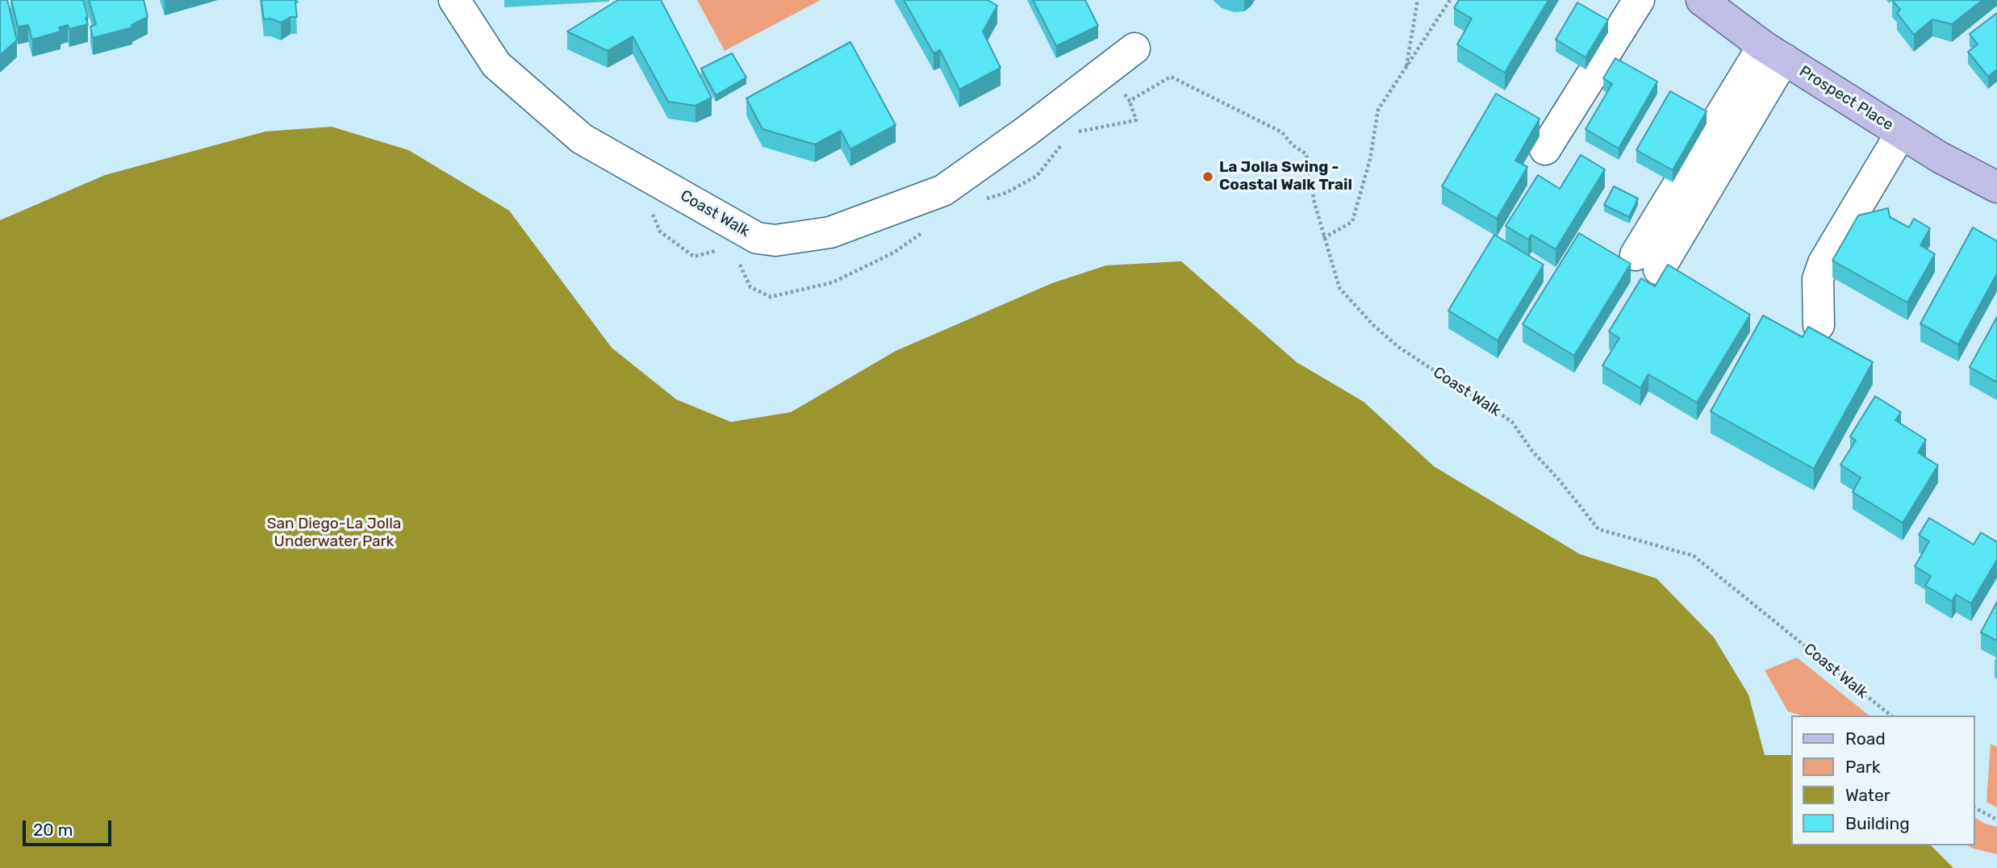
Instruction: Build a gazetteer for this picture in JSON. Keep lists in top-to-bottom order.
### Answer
{
  "streets": {
    "main road": ["Prospect Place"],
    "street": ["Coast Walk"]
  },
  "parks": ["San Diego-La Jolla Underwater Park"],
  "places": ["La Jolla Swing - Coastal Walk Trail"],
  "legend": [
    "Road",
    "Park",
    "Water",
    "Building"
  ],
  "scale_bar": "20 m"
}
